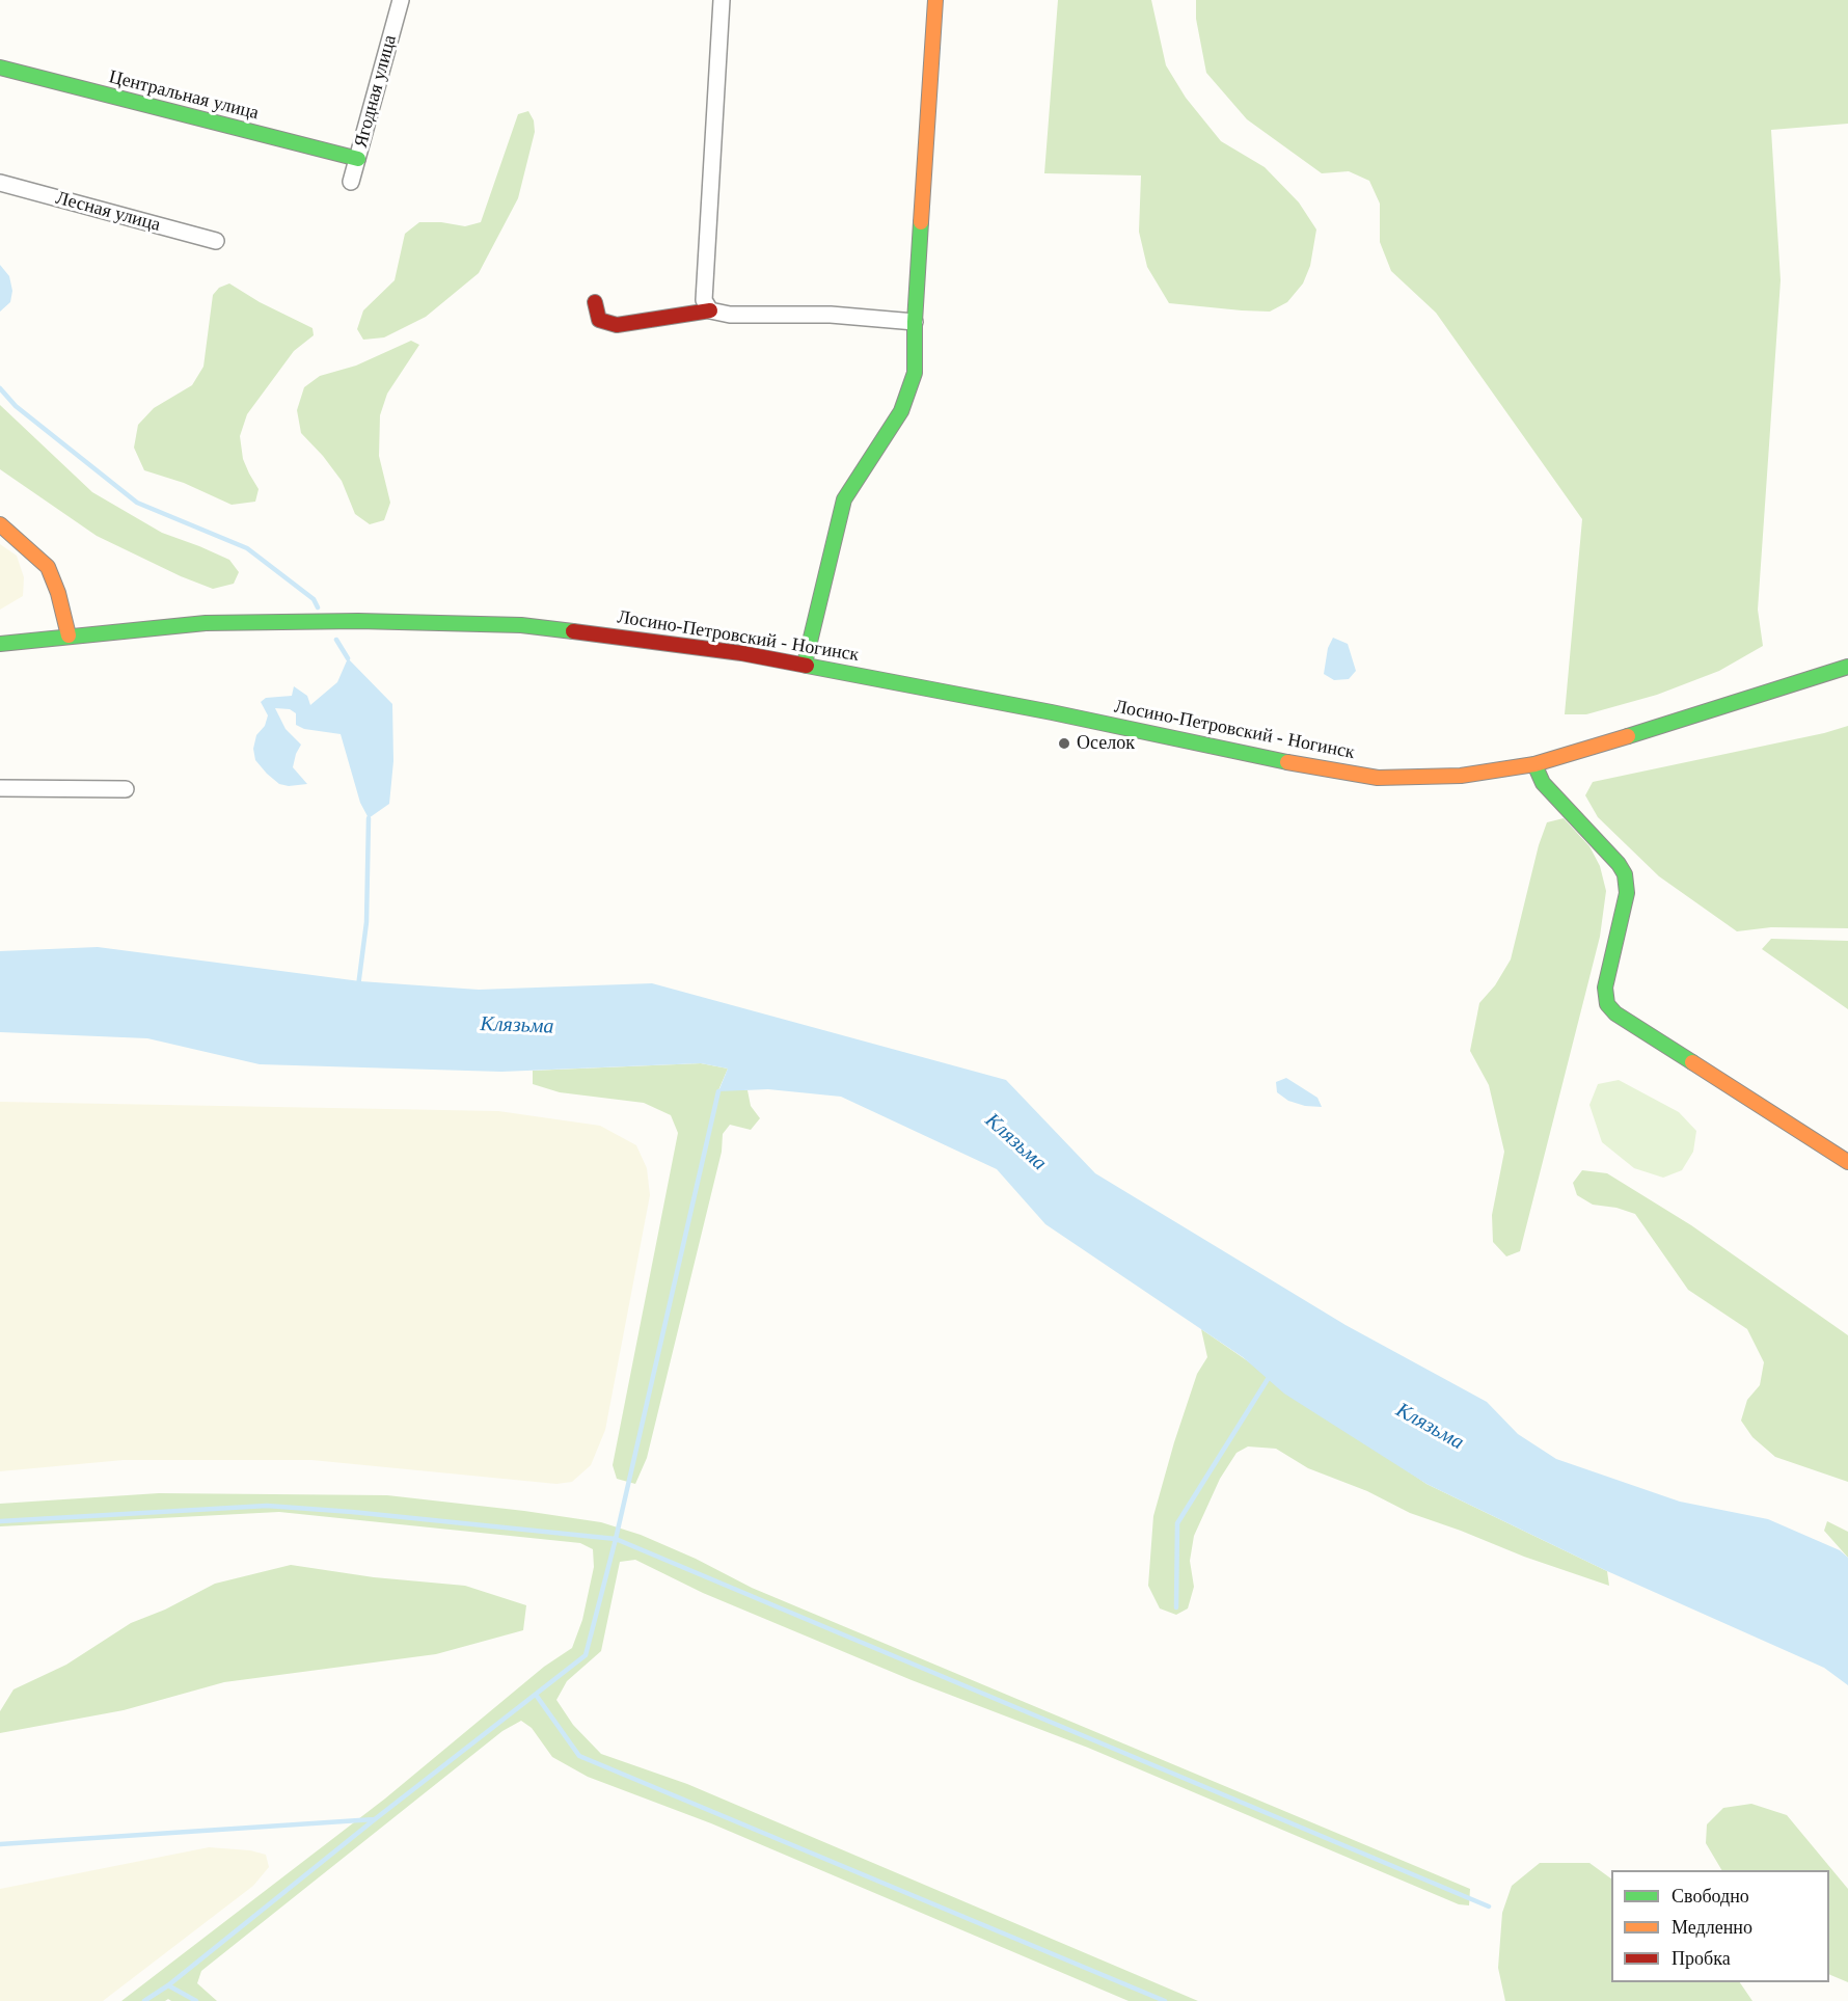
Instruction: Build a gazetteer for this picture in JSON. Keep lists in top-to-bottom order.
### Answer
{
  "streets": {
    "main road": ["Центральная улица", "Лосино-Петровский - Ногинск"],
    "street": ["Ягодная улица", "Лесная улица"]
  },
  "crossings": [
    ["Ягодная улица", "Центральная улица"]
  ],
  "water": ["Клязьма"],
  "places": ["Оселок"],
  "legend": ["Свободно", "Медленно", "Пробка"]
}
